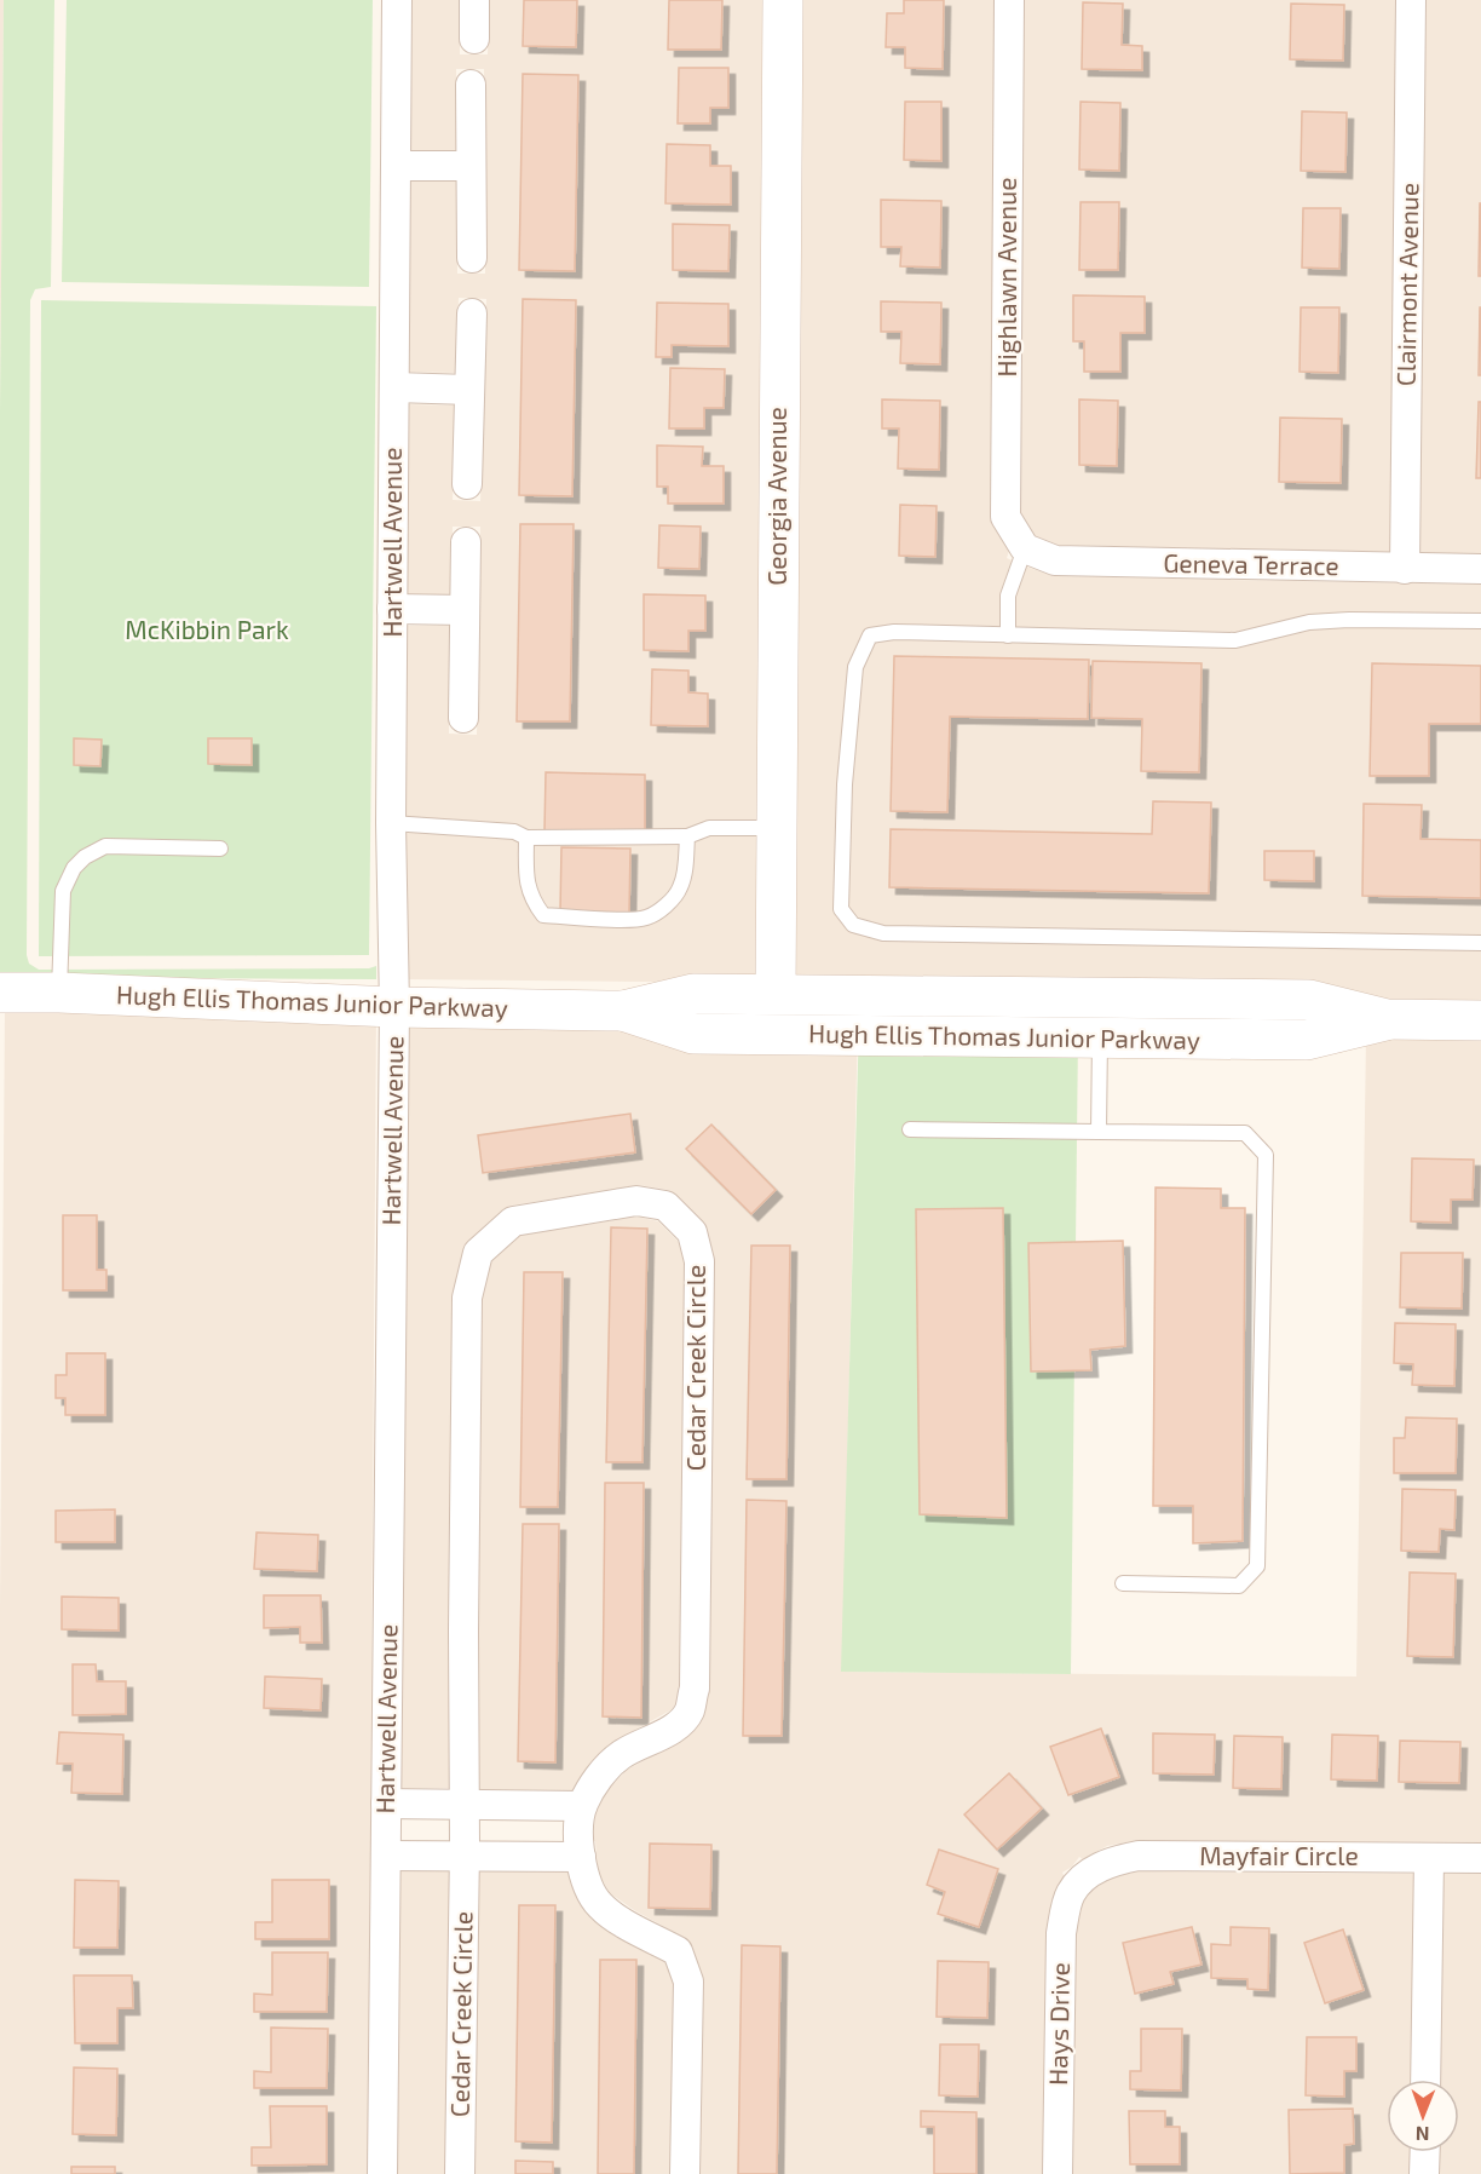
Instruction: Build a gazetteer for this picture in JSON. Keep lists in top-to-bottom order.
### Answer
{
  "streets": {
    "main road": ["Georgia Avenue", "Hugh Ellis Thomas Junior Parkway"],
    "street": [
      "Highlawn Avenue",
      "Clairmont Avenue",
      "Hartwell Avenue",
      "Geneva Terrace",
      "Cedar Creek Circle",
      "Mayfair Circle",
      "Hays Drive"
    ]
  },
  "crossings": [
    ["Highlawn Avenue", "Geneva Terrace"],
    ["Clairmont Avenue", "Geneva Terrace"],
    ["Georgia Avenue", "Hugh Ellis Thomas Junior Parkway"],
    ["Hartwell Avenue", "Hugh Ellis Thomas Junior Parkway"],
    ["Mayfair Circle", "Hays Drive"]
  ],
  "parks": ["McKibbin Park"],
  "north": "bottom"
}
